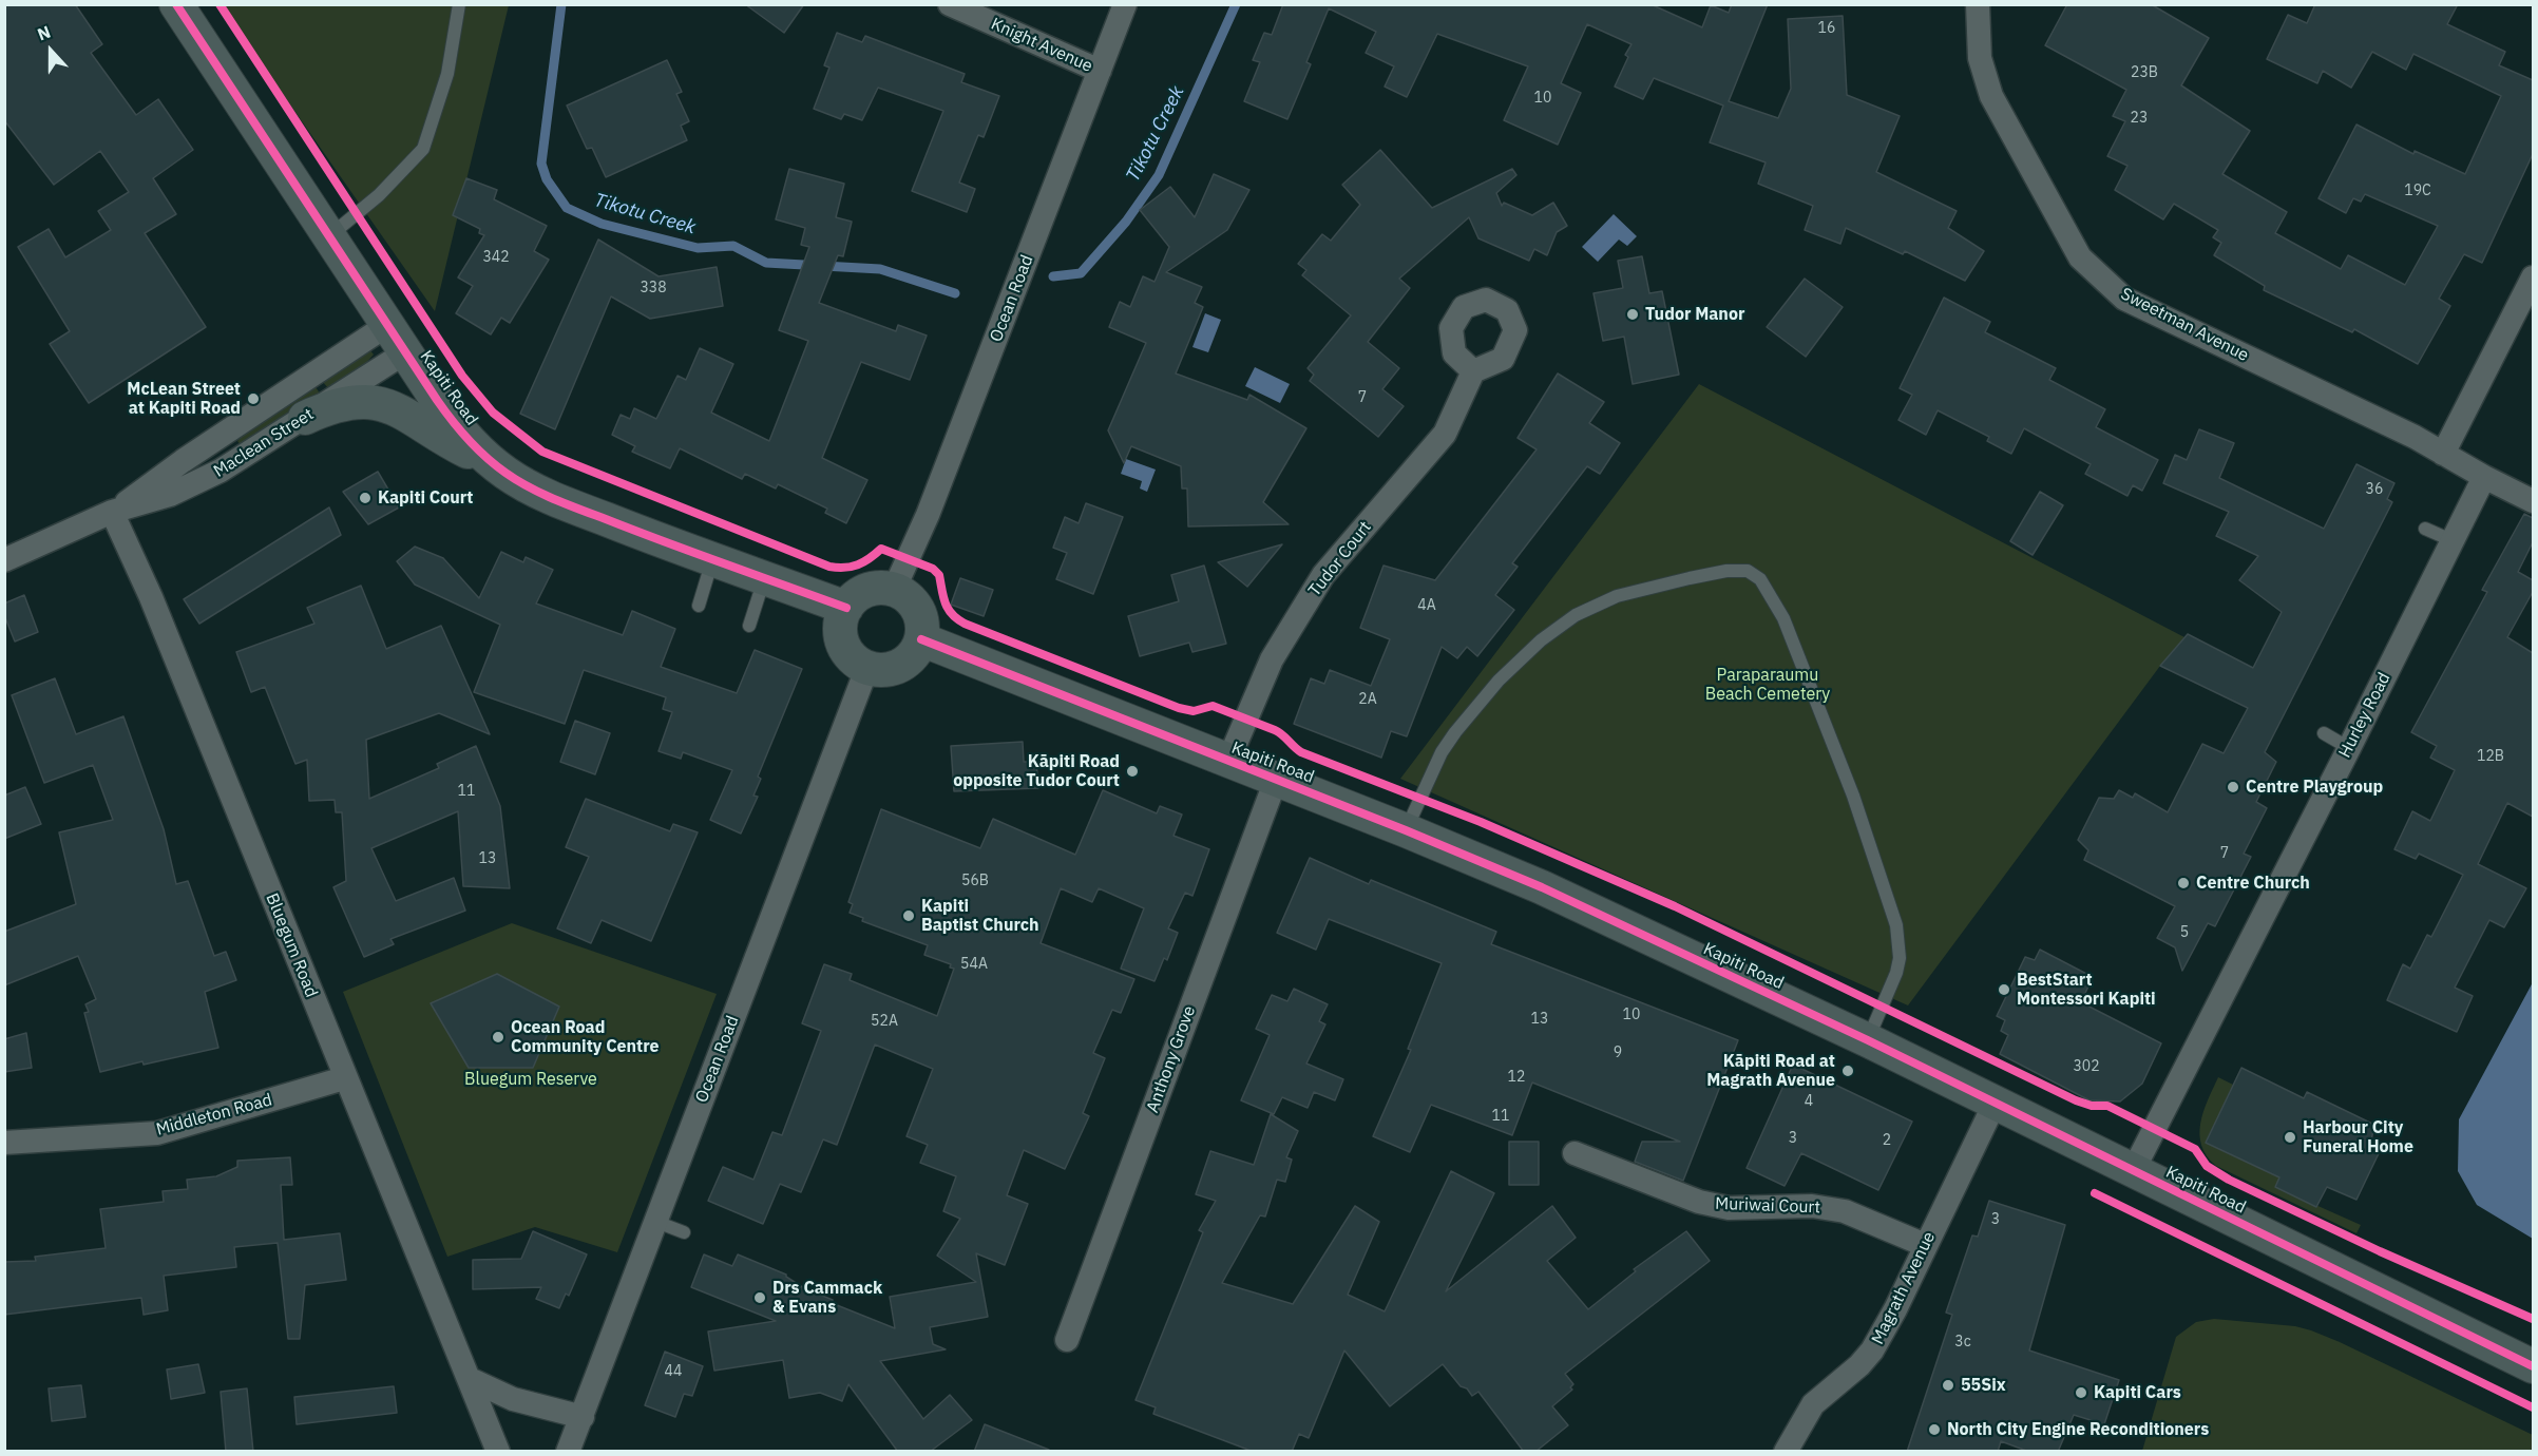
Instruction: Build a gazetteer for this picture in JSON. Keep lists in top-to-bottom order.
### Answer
{
  "streets": {
    "main road": ["Kapiti Road"],
    "street": [
      "Knight Avenue",
      "Ocean Road",
      "Sweetman Avenue",
      "Maclean Street",
      "Tudor Court",
      "Hurley Road",
      "Bluegum Road",
      "Anthony Grove",
      "Middleton Road",
      "Muriwai Court",
      "Magrath Avenue"
    ]
  },
  "crossings": [
    ["Knight Avenue", "Ocean Road"],
    ["Ocean Road", "Kapiti Road"],
    ["Kapiti Road", "Maclean Street"],
    ["Kapiti Road", "Tudor Court"],
    ["Kapiti Road", "Hurley Road"],
    ["Kapiti Road", "Anthony Grove"],
    ["Kapiti Road", "Magrath Avenue"],
    ["Maclean Street", "Bluegum Road"],
    ["Bluegum Road", "Middleton Road"],
    ["Muriwai Court", "Magrath Avenue"]
  ],
  "water": ["Tikotu Creek"],
  "parks": ["Paraparaumu Beach Cemetery", "Bluegum Reserve"],
  "places": [
    "Tudor Manor",
    "McLean Street at Kapiti Road",
    "Kapiti Court",
    "Kāpiti Road opposite Tudor Court",
    "Centre Playgroup",
    "Centre Church",
    "Kapiti Baptist Church",
    "BestStart Montessori Kapiti",
    "Ocean Road Community Centre",
    "Kāpiti Road at Magrath Avenue",
    "Harbour City Funeral Home",
    "Drs Cammack & Evans",
    "55Six",
    "Kapiti Cars",
    "North City Engine Reconditioners"
  ],
  "house_numbers": [
    "16",
    "23B",
    "10",
    "23",
    "19C",
    "342",
    "338",
    "7",
    "36",
    "4A",
    "2A",
    "12B",
    "11",
    "7",
    "13",
    "56B",
    "5",
    "54A",
    "10",
    "13",
    "52A",
    "9",
    "302",
    "12",
    "4",
    "11",
    "3",
    "2",
    "3",
    "3c",
    "44"
  ],
  "north": "top"
}
